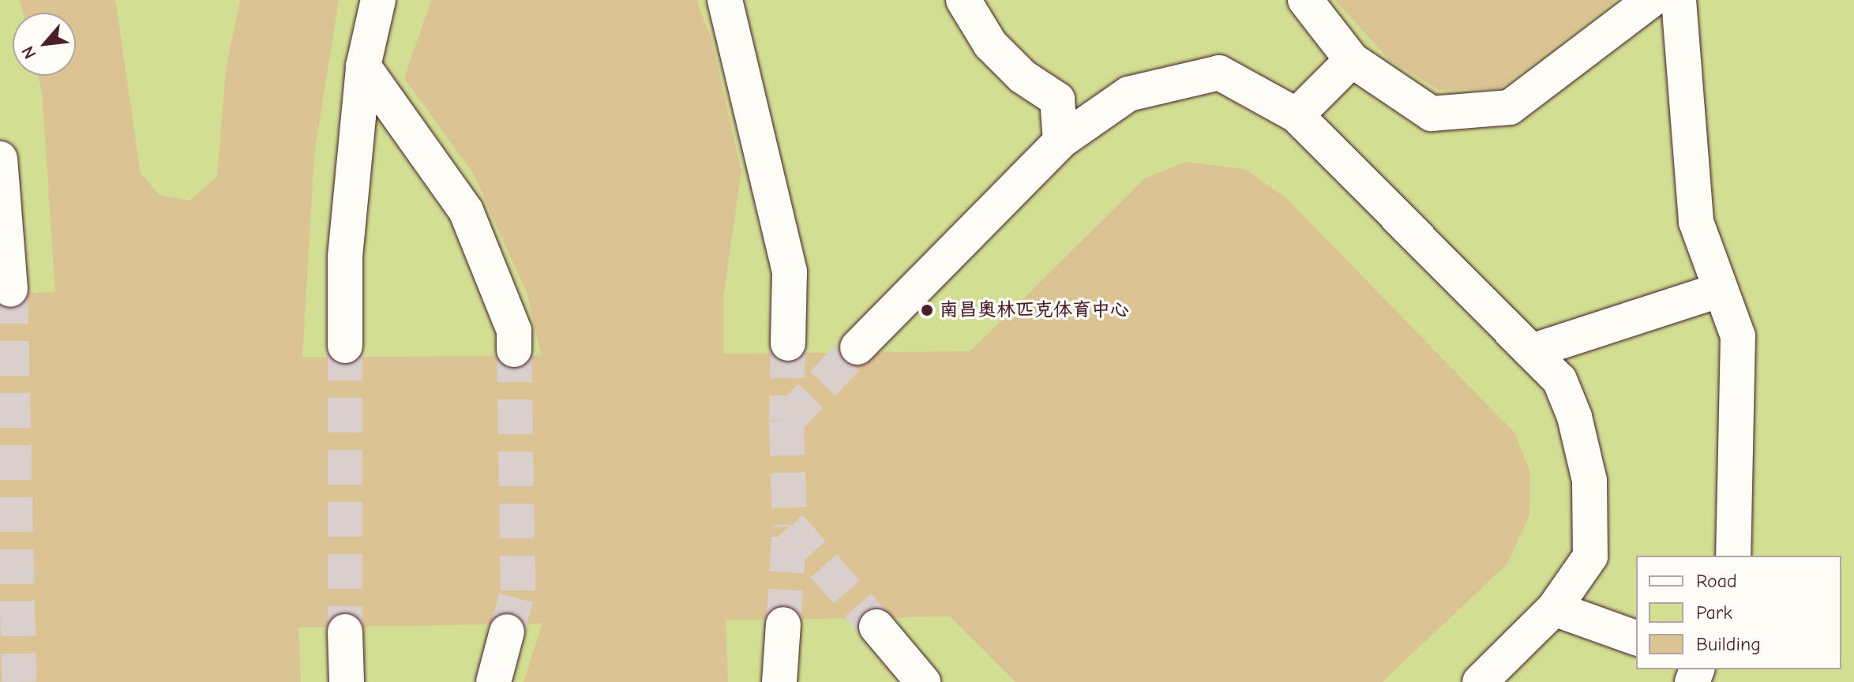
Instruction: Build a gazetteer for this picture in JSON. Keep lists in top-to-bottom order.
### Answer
{
  "places": ["南昌奥林匹克体育中心"],
  "legend": ["Road", "Park", "Building"],
  "north": "bottom left"
}
